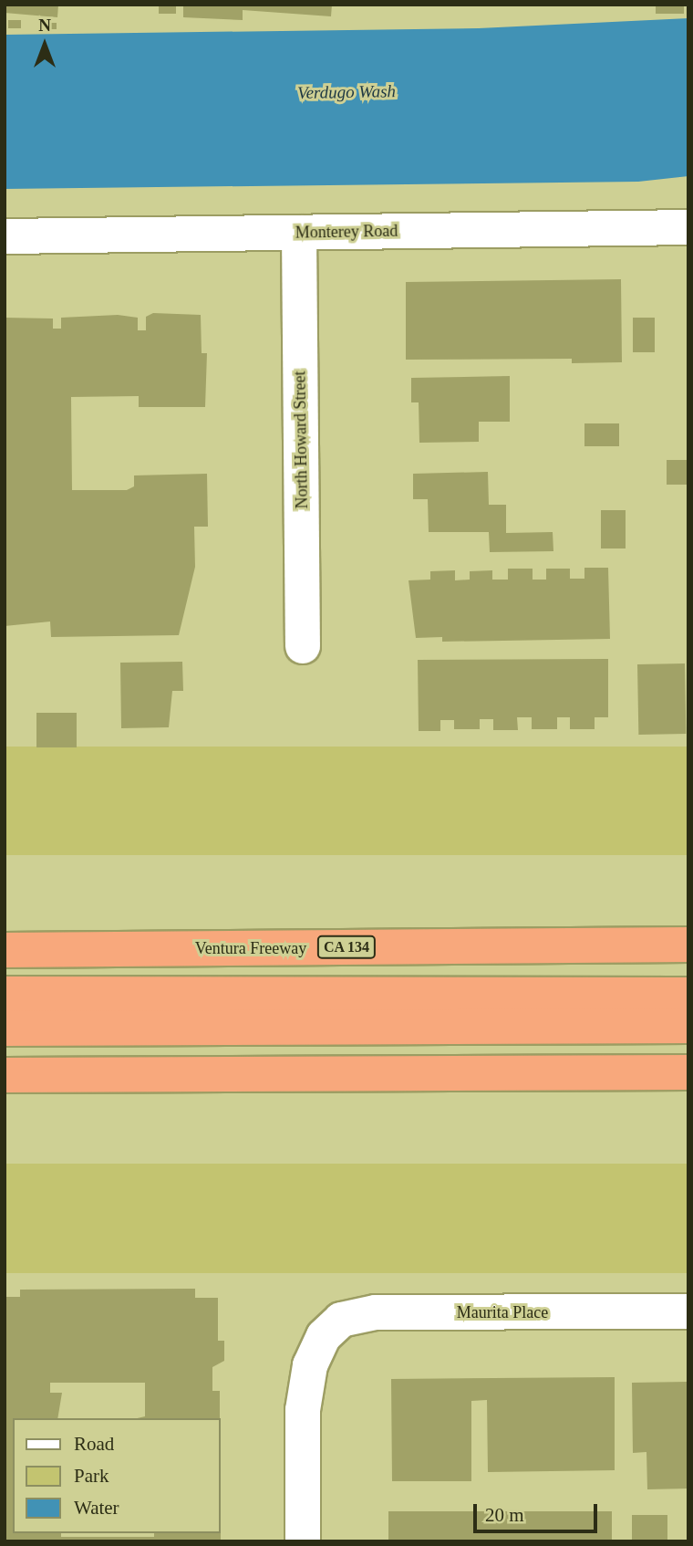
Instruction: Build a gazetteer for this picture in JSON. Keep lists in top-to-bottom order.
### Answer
{
  "streets": {
    "highway": ["CA 134", "Ventura Freeway"],
    "street": ["Monterey Road", "North Howard Street", "Maurita Place"]
  },
  "crossings": [
    ["Monterey Road", "North Howard Street"]
  ],
  "water": ["Verdugo Wash"],
  "legend": ["Road", "Park", "Water"],
  "scale_bar": "20 m",
  "north": "top"
}
